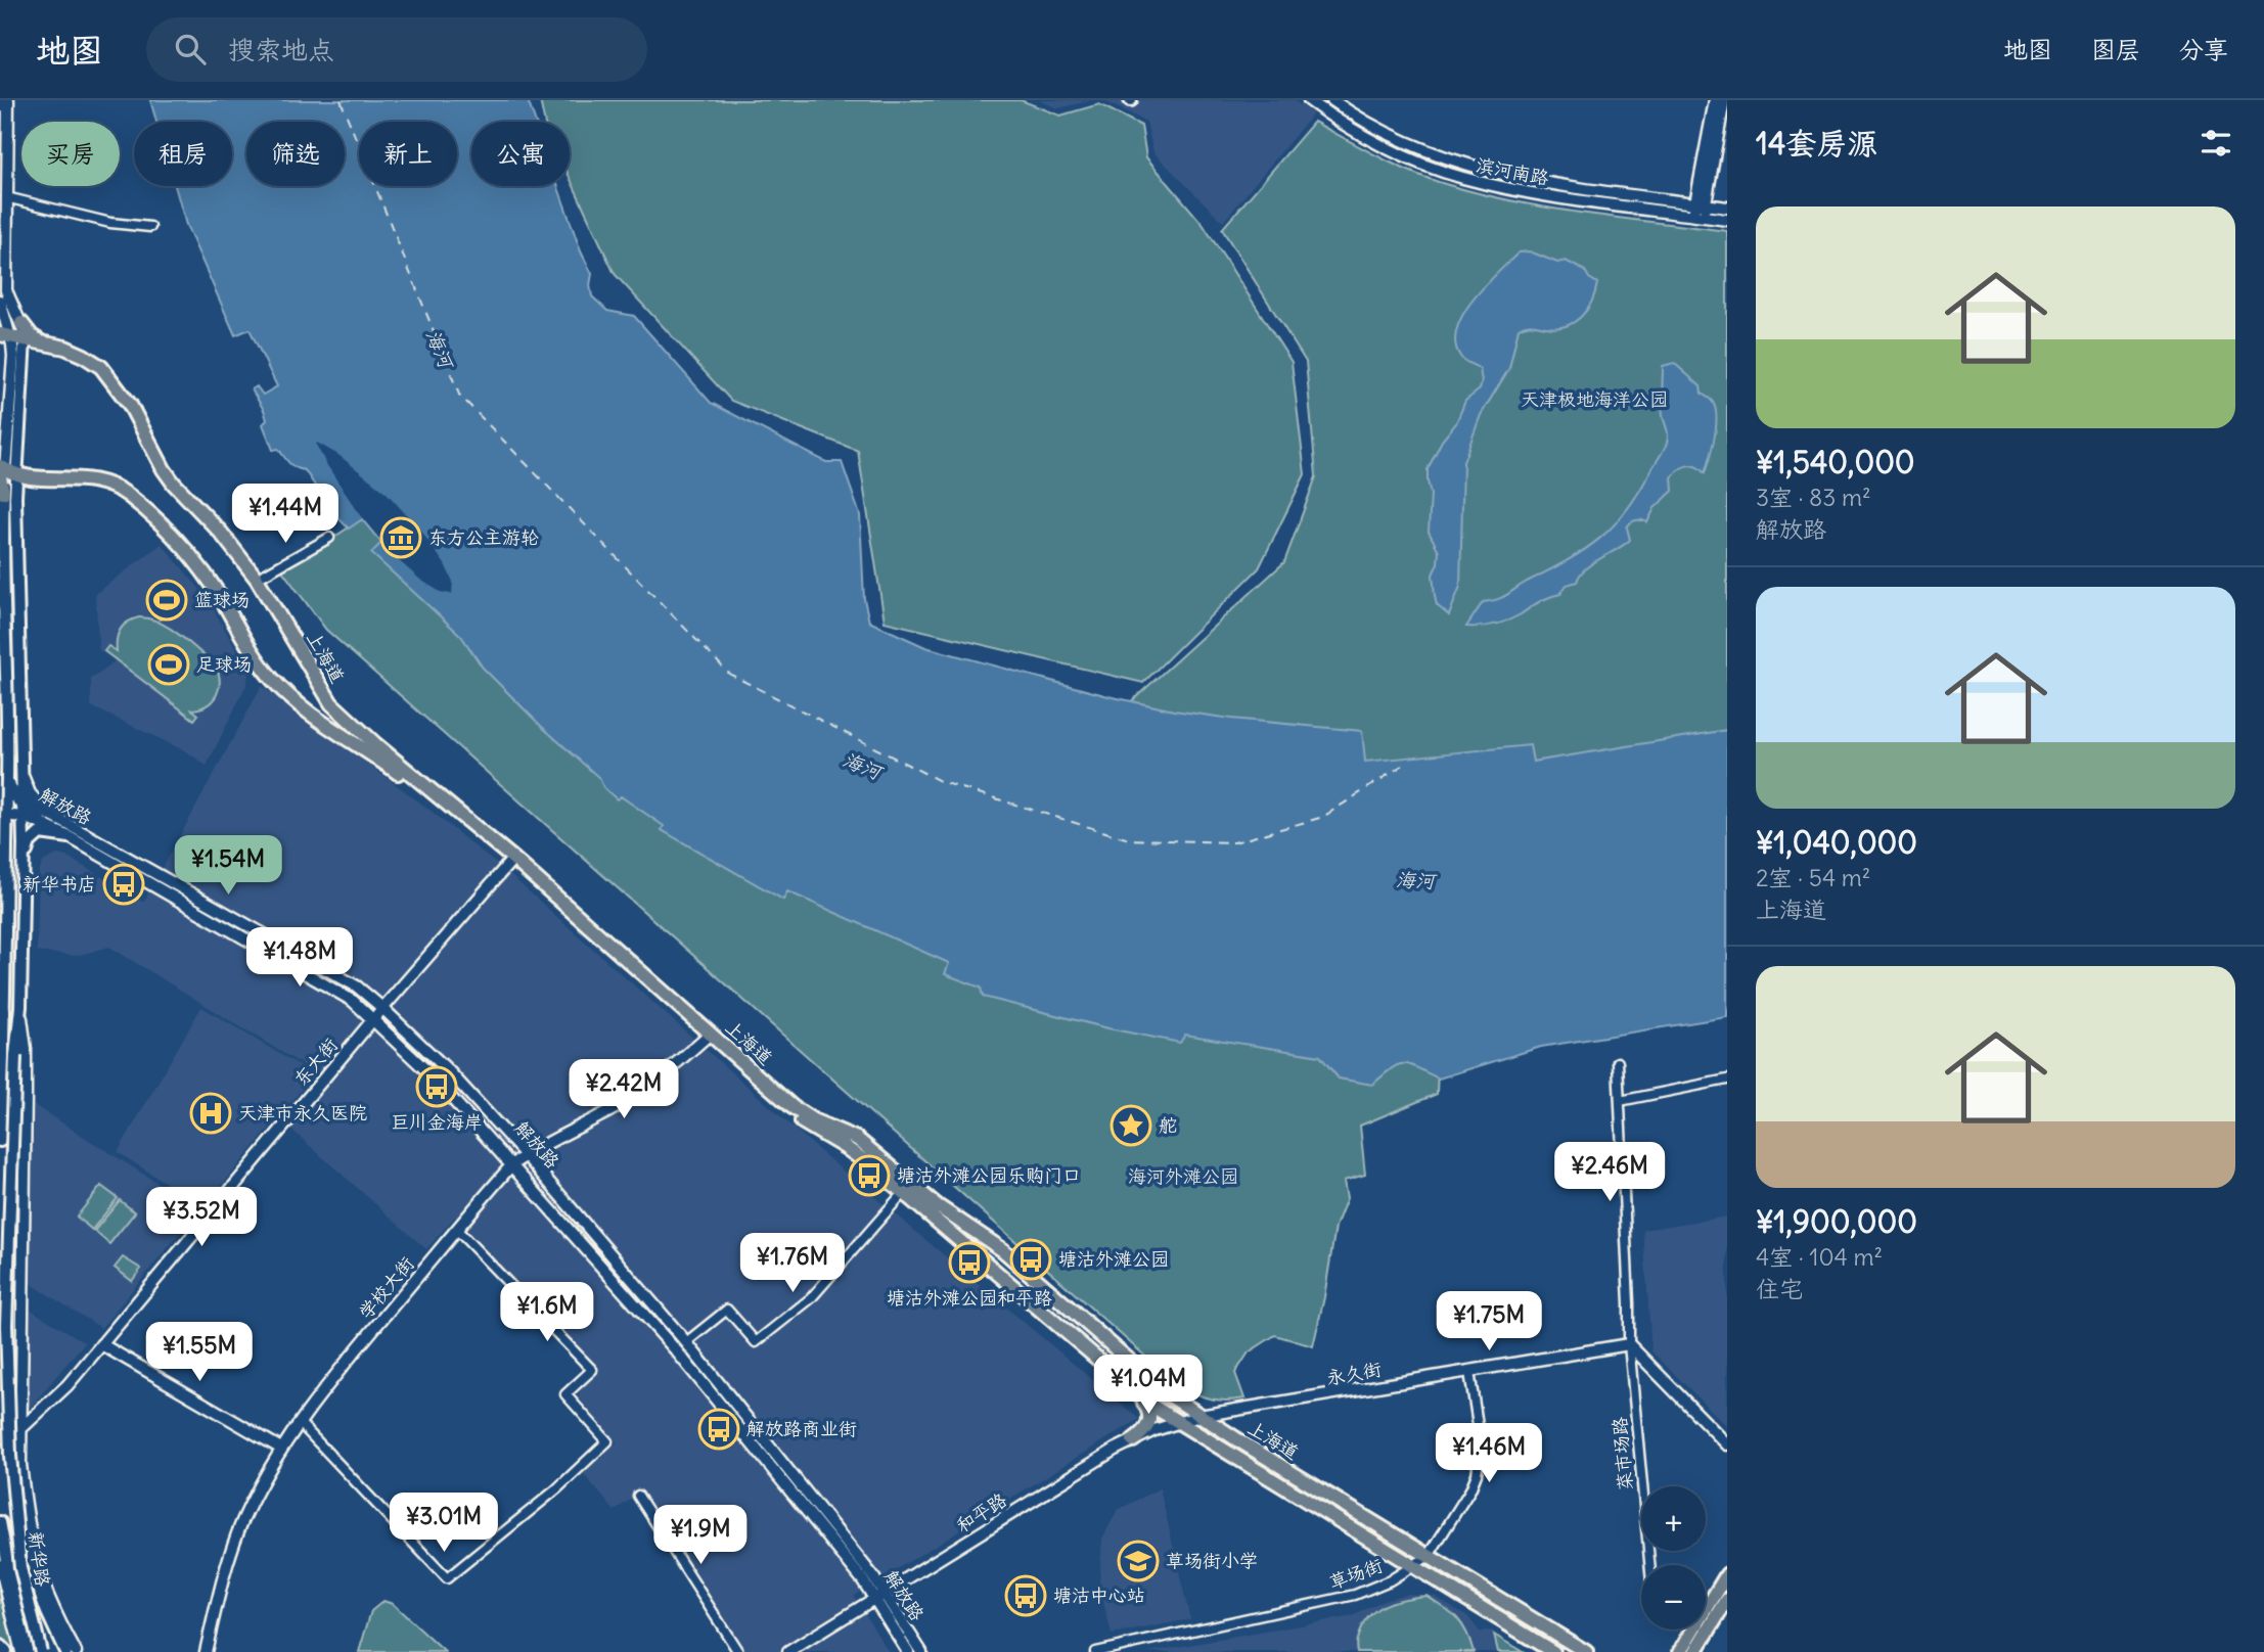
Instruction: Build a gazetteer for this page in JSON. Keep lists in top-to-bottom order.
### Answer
{
  "streets": {
    "main road": ["上海道", "新华路"],
    "street": [
      "滨河南路",
      "解放路",
      "东大街",
      "学校大街",
      "永久街",
      "菜市场路",
      "和平路",
      "草场街"
    ]
  },
  "crossings": [
    ["上海道", "东大街"],
    ["上海道", "学校大街"],
    ["上海道", "永久街"],
    ["上海道", "和平路"],
    ["上海道", "草场街"],
    ["解放路", "东大街"],
    ["解放路", "学校大街"],
    ["解放路", "和平路"],
    ["永久街", "菜市场路"],
    ["永久街", "和平路"],
    ["永久街", "草场街"]
  ],
  "water": ["海河"],
  "parks": ["天津极地海洋公园", "海河外滩公园"],
  "places": {
    "museum": ["东方公主游轮"],
    "sports": ["篮球场", "足球场"],
    "bus stop": [
      "新华书店",
      "巨川金海岸",
      "塘沽外滩公园乐购门口",
      "塘沽外滩公园",
      "塘沽外滩公园和平路",
      "解放路商业街",
      "塘沽中心站"
    ],
    "hospital": ["天津市永久医院"],
    "place": ["舵"],
    "school or university": ["草场街小学"]
  },
  "page": {
    "header": "地图",
    "search": "搜索地点",
    "nav": ["地图", "图层", "分享"],
    "heading": "14套房源",
    "chip": [
      "买房",
      "租房",
      "筛选",
      "新上",
      "公寓"
    ],
    "list": [
      {
        "name": "¥1,540,000",
        "note": "3室 · 83 m² · 解放路"
      },
      {
        "name": "¥1,040,000",
        "note": "2室 · 54 m² · 上海道"
      },
      {
        "name": "¥1,900,000",
        "note": "4室 · 104 m² · 住宅"
      }
    ],
    "price": [
      "¥1.44M",
      "¥1.54M",
      "¥1.48M",
      "¥2.42M",
      "¥2.46M",
      "¥3.52M",
      "¥1.76M",
      "¥1.6M",
      "¥1.75M",
      "¥1.55M",
      "¥1.04M",
      "¥1.46M",
      "¥3.01M",
      "¥1.9M"
    ],
    "map_buttons": ["+", "−"]
  }
}
